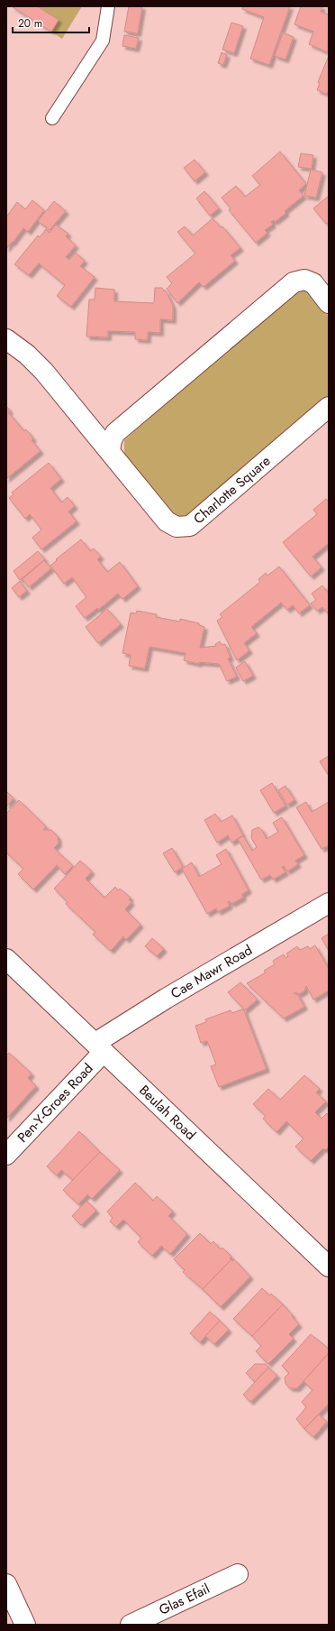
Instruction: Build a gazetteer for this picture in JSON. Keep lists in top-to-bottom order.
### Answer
{
  "streets": {
    "street": [
      "Charlotte Square",
      "Cae Mawr Road",
      "Pen-Y-Groes Road",
      "Beulah Road",
      "Glas Efail"
    ]
  },
  "crossings": [
    ["Cae Mawr Road", "Pen-Y-Groes Road"],
    ["Cae Mawr Road", "Beulah Road"],
    ["Pen-Y-Groes Road", "Beulah Road"]
  ],
  "scale_bar": "20 m"
}
